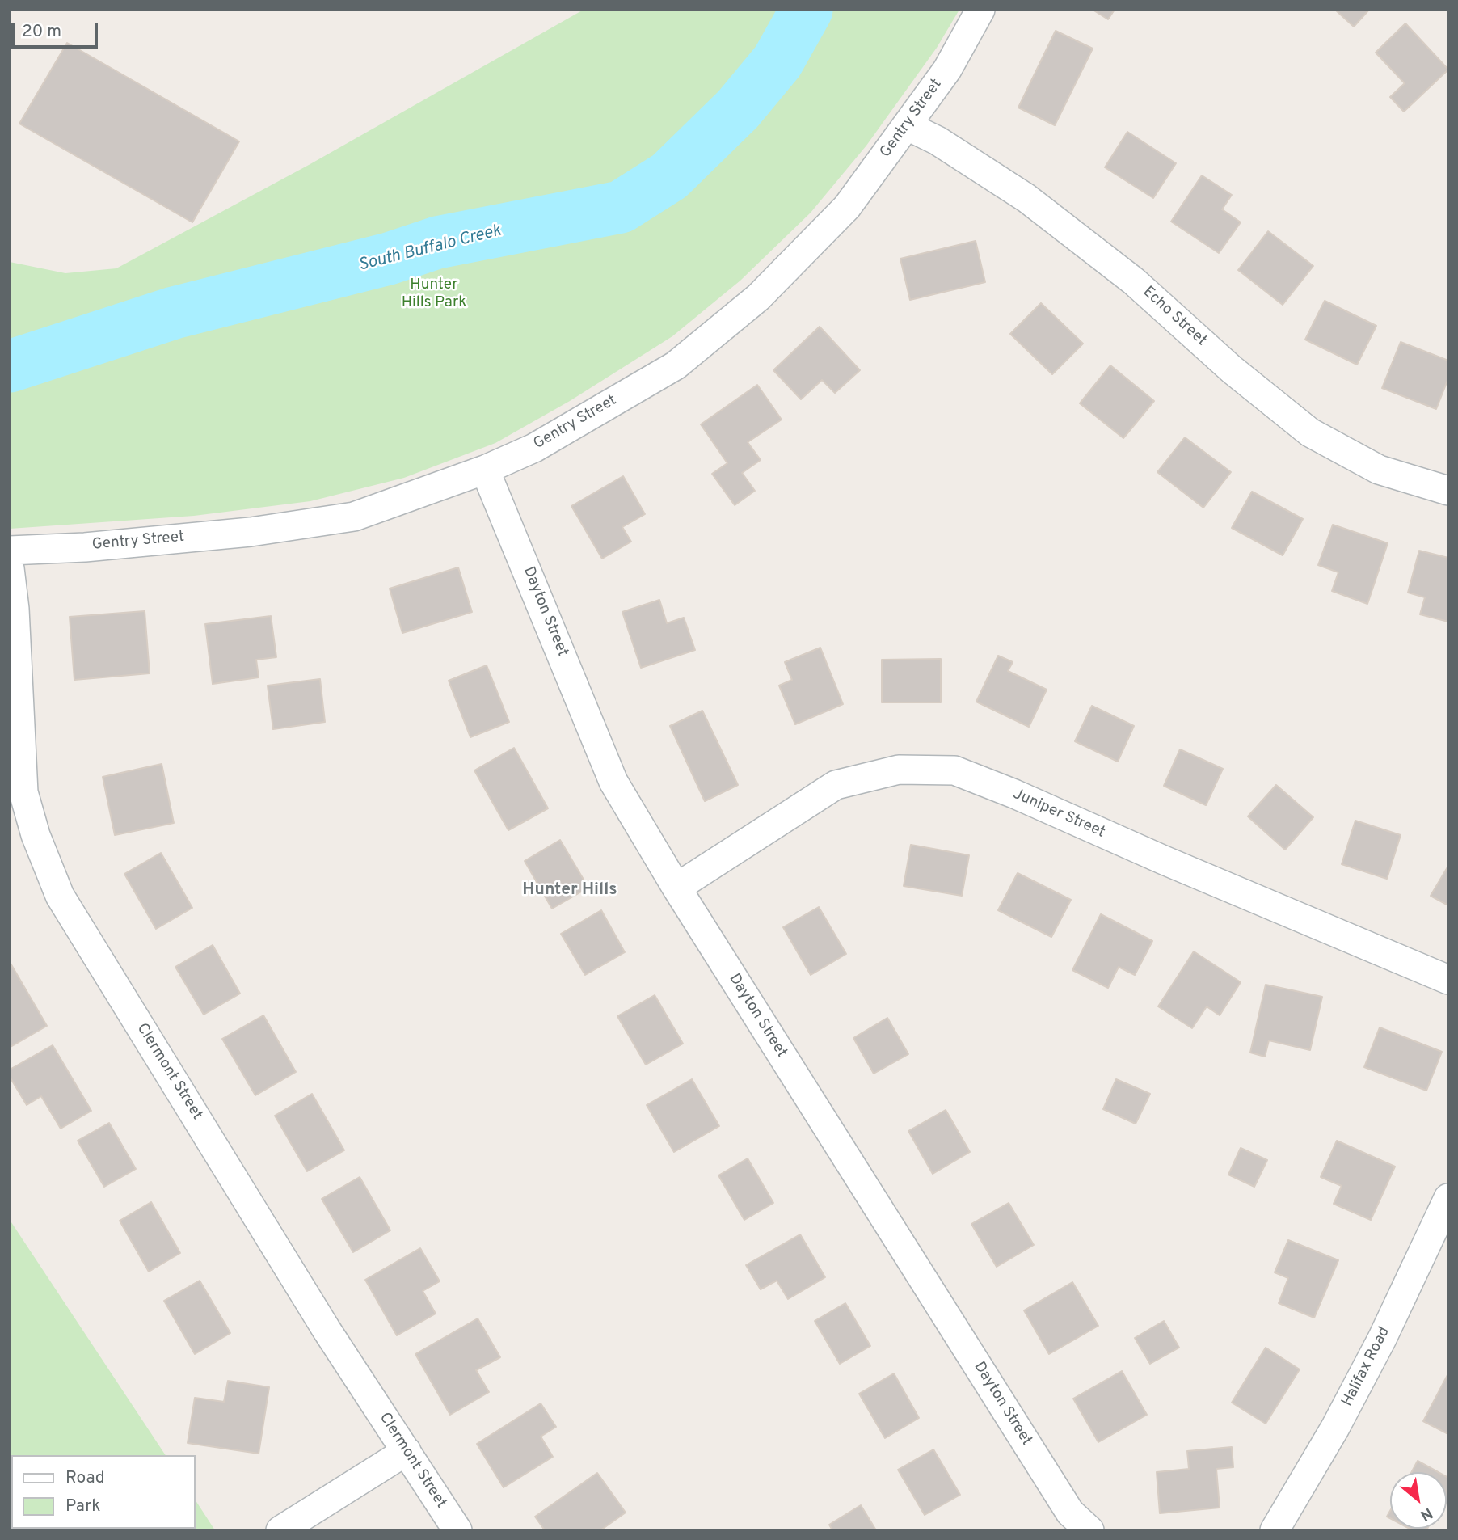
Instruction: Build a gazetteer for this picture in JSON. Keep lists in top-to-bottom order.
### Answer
{
  "streets": {
    "street": [
      "Gentry Street",
      "Echo Street",
      "Dayton Street",
      "Juniper Street",
      "Clermont Street",
      "Halifax Road"
    ]
  },
  "crossings": [
    ["Gentry Street", "Echo Street"],
    ["Gentry Street", "Dayton Street"],
    ["Dayton Street", "Juniper Street"]
  ],
  "districts": ["Hunter Hills"],
  "water": ["South Buffalo Creek"],
  "parks": ["Hunter Hills Park"],
  "legend": ["Road", "Park"],
  "scale_bar": "20 m",
  "north": "bottom right"
}
